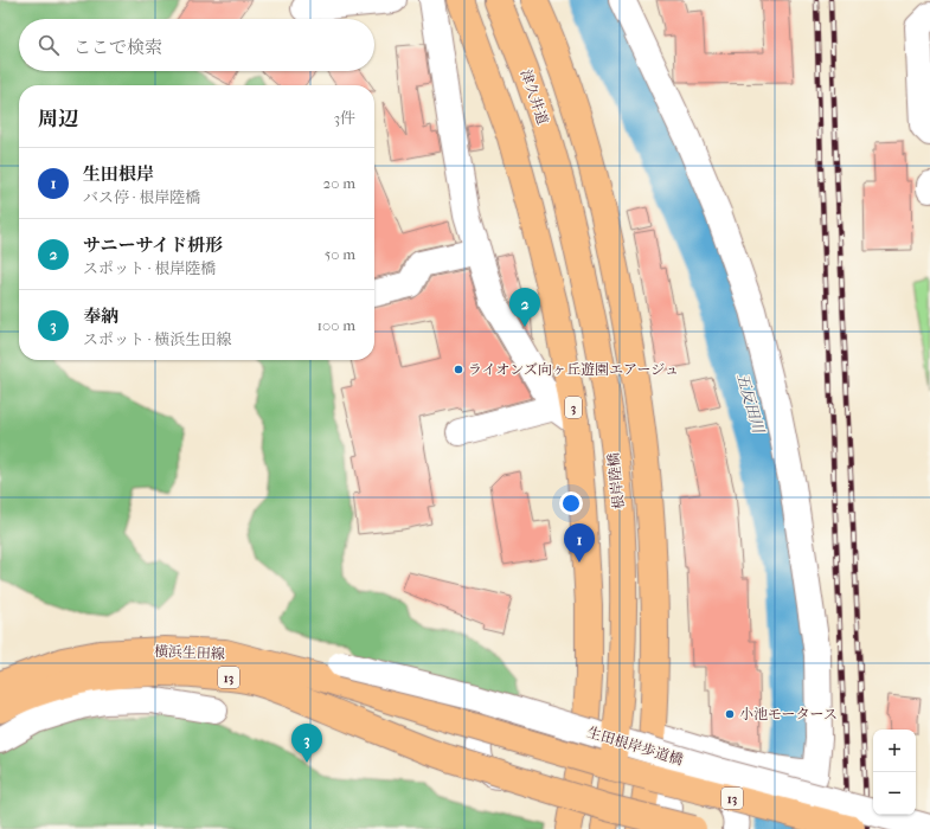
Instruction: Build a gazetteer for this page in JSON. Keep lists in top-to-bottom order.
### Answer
{
  "streets": {
    "main road": [
      "津久井道",
      "3",
      "根岸陸橋",
      "横浜生田線",
      "13"
    ],
    "street": ["生田根岸歩道橋"]
  },
  "crossings": [
    ["津久井道", "根岸陸橋"],
    ["根岸陸橋", "横浜生田線"],
    ["根岸陸橋", "13"],
    ["横浜生田線", "13"]
  ],
  "water": ["五反田川"],
  "places": ["ライオンズ向ヶ丘遊園エアージュ", "小池モータース"],
  "page": {
    "search": "ここで検索",
    "heading": ["周辺", "3件"],
    "list": [
      {
        "mark": "1",
        "name": "生田根岸",
        "note": "バス停 · 根岸陸橋",
        "value": "20 m"
      },
      {
        "mark": "2",
        "name": "サニーサイド枡形",
        "note": "スポット · 根岸陸橋",
        "value": "50 m"
      },
      {
        "mark": "3",
        "name": "奉納",
        "note": "スポット · 横浜生田線",
        "value": "100 m"
      }
    ],
    "pins": ["2", "1", "3"],
    "map_buttons": ["+", "−"]
  }
}
